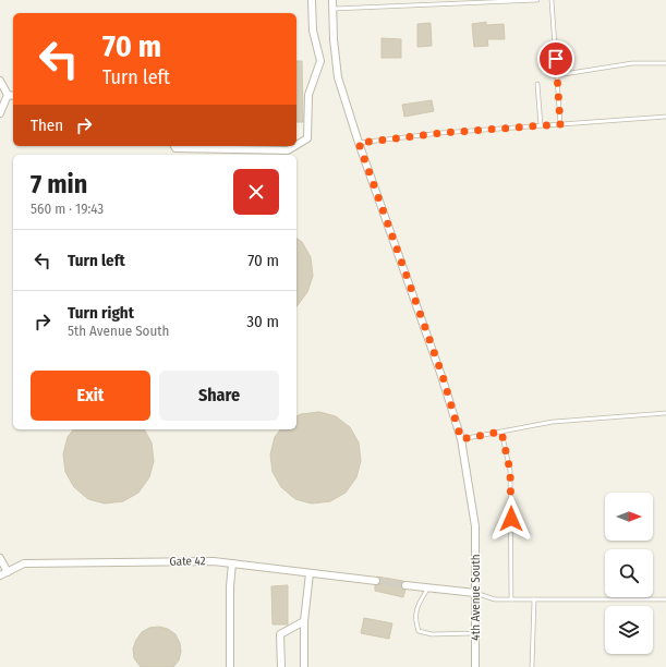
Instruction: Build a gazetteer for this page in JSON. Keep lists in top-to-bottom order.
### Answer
{
  "streets": {
    "street": ["Gate 42", "4th Avenue South"]
  },
  "north": "right",
  "page": {
    "turn": ["70 m", "Turn left"],
    "then": "Then",
    "heading": ["7 min", "560 m · 19:43"],
    "list": [
      {
        "name": "Turn left",
        "value": "70 m"
      },
      {
        "name": "Turn right",
        "note": "5th Avenue South",
        "value": "30 m"
      }
    ],
    "buttons": ["Exit", "Share"]
  }
}
